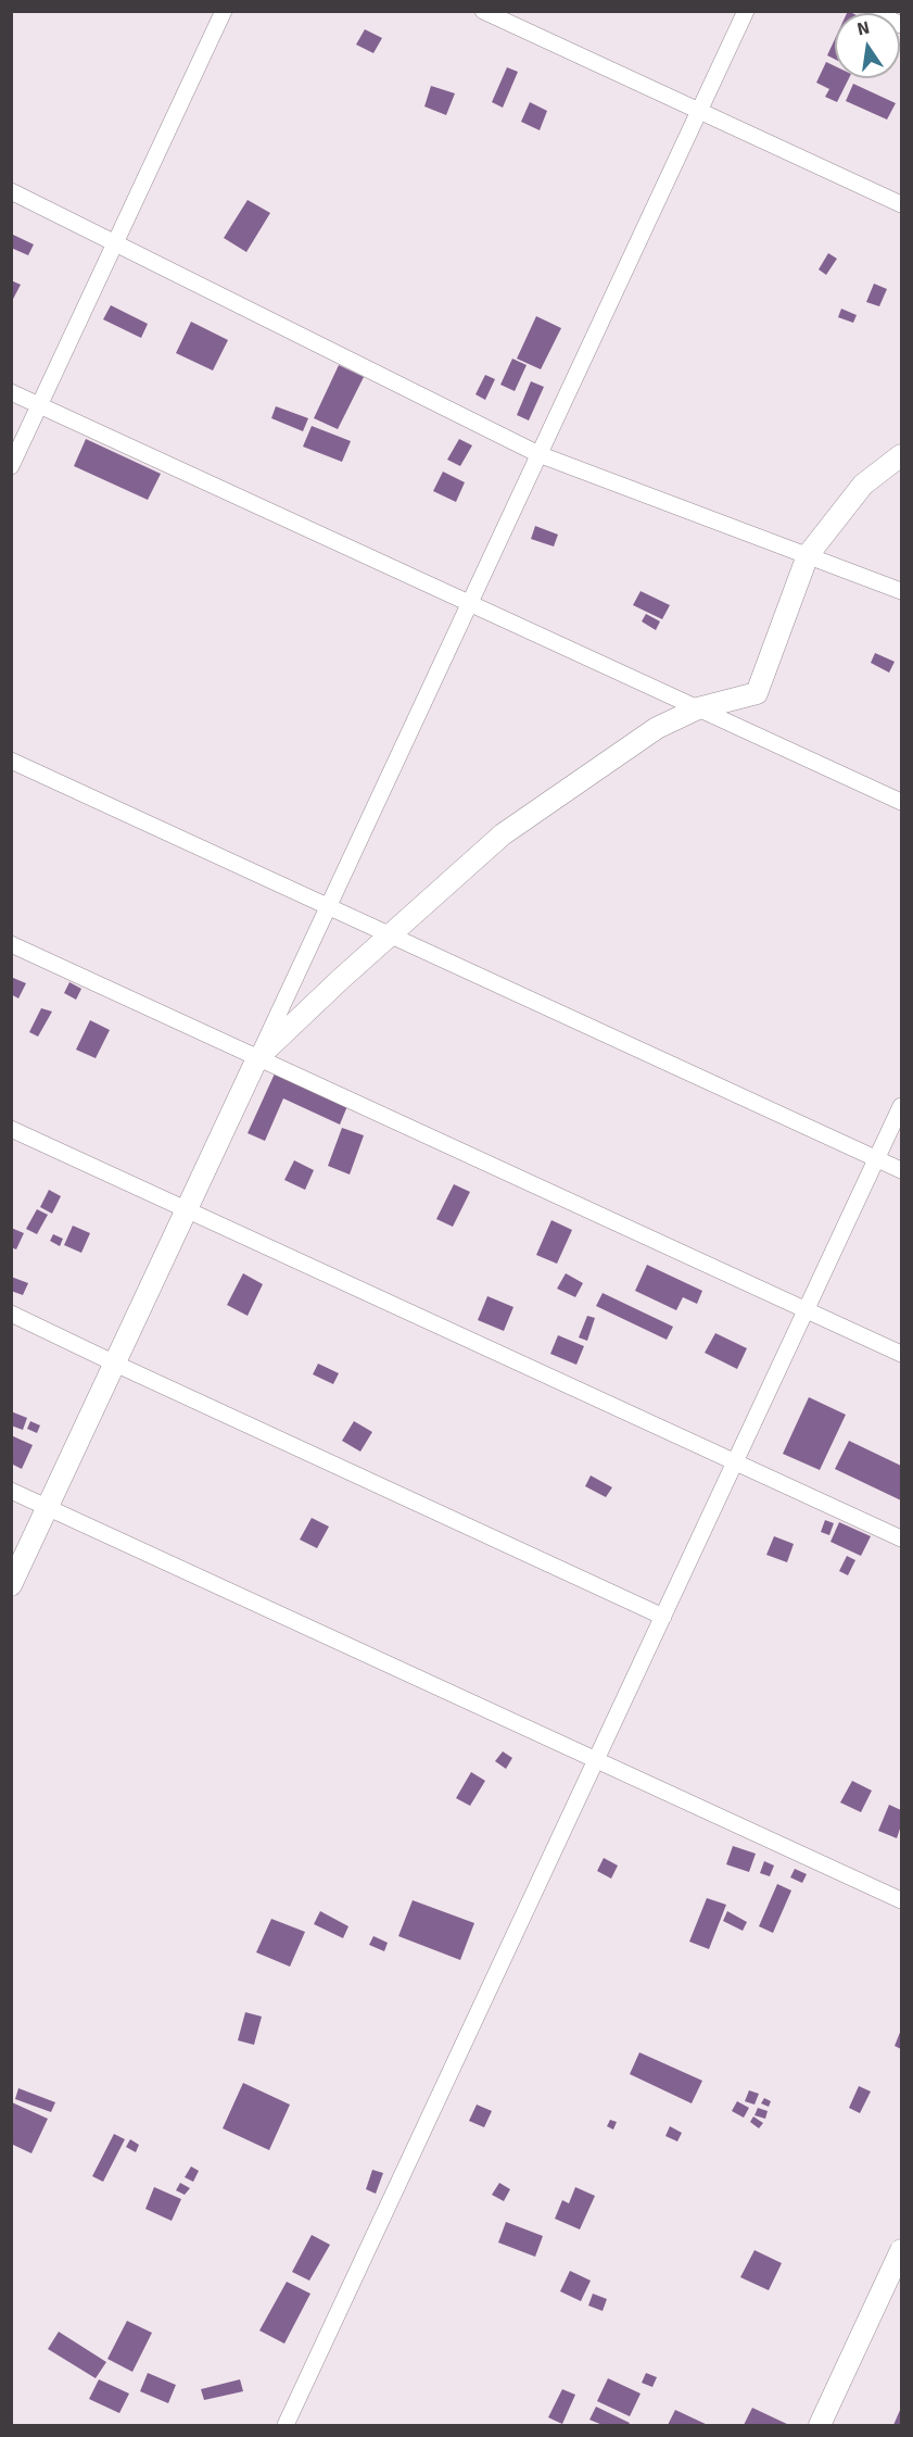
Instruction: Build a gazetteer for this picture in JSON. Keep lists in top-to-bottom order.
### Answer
{
  "north": "top"
}
